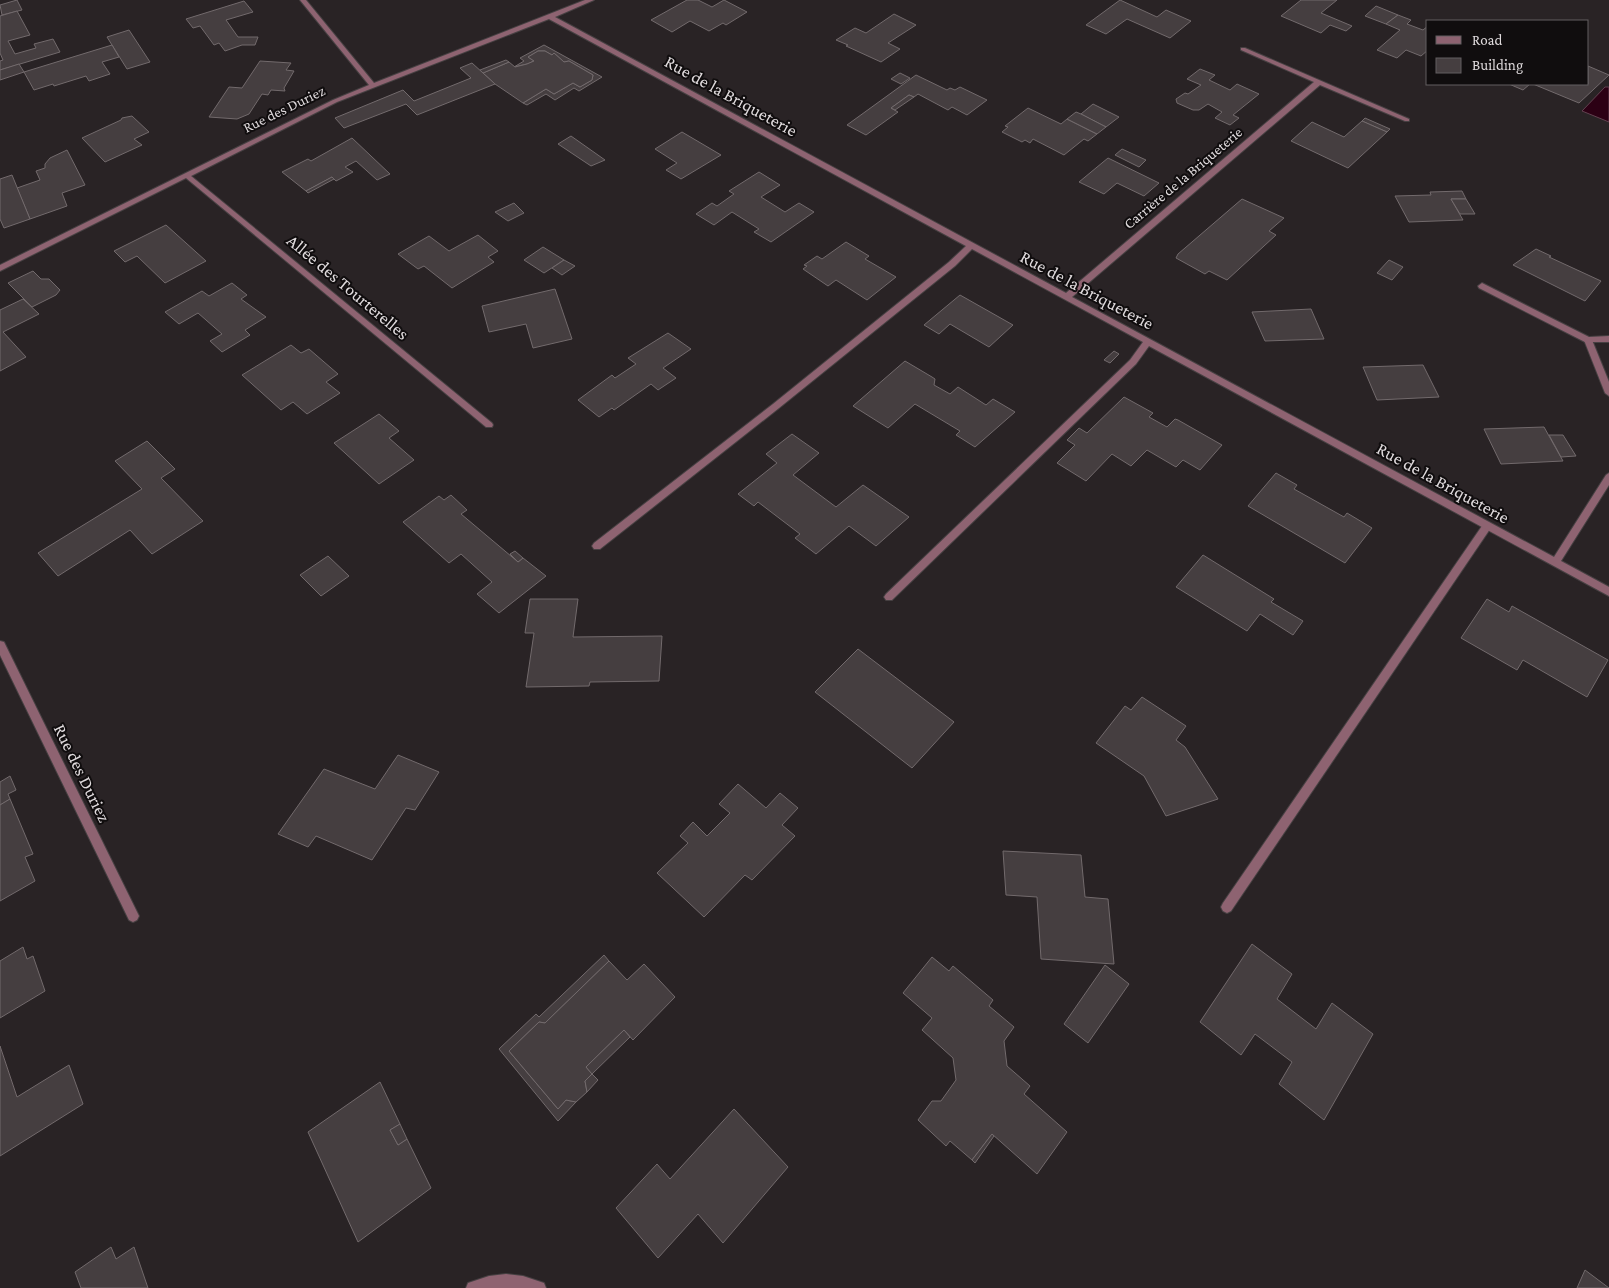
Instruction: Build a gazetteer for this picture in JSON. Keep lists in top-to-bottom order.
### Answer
{
  "streets": {
    "street": [
      "Rue de la Briqueterie",
      "Rue des Duriez",
      "Carrière de la Briqueterie",
      "Allée des Tourterelles"
    ]
  },
  "crossings": [
    ["Rue de la Briqueterie", "Rue des Duriez"],
    ["Rue de la Briqueterie", "Carrière de la Briqueterie"],
    ["Rue des Duriez", "Allée des Tourterelles"]
  ],
  "legend": ["Road", "Building"]
}
